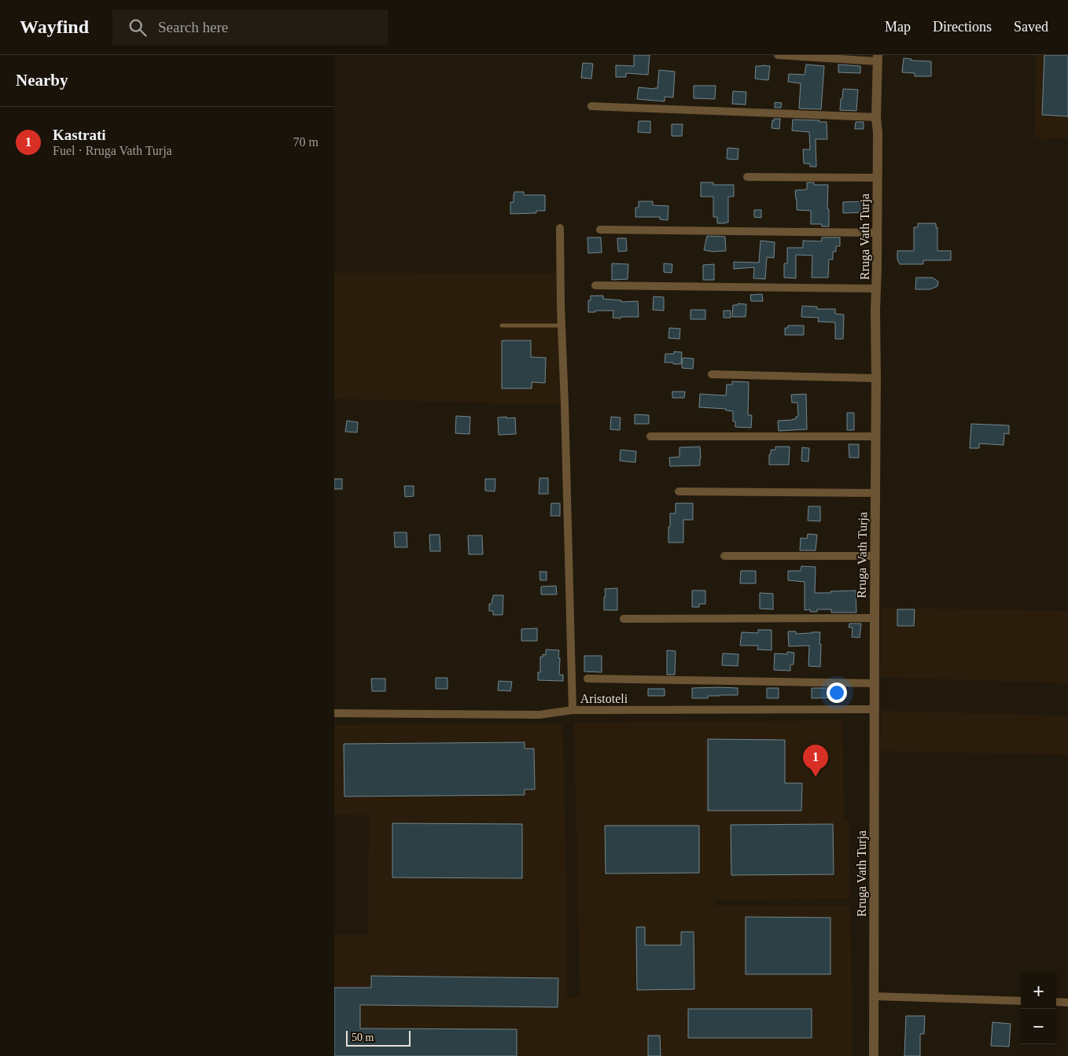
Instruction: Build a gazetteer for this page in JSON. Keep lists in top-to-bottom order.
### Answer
{
  "streets": {
    "street": ["Rruga Vath Turja", "Aristoteli"]
  },
  "crossings": [
    ["Rruga Vath Turja", "Aristoteli"]
  ],
  "scale_bar": "50 m",
  "page": {
    "header": "Wayfind",
    "search": "Search here",
    "nav": ["Map", "Directions", "Saved"],
    "heading": "Nearby",
    "list": [
      {
        "mark": "1",
        "name": "Kastrati",
        "note": "Fuel · Rruga Vath Turja",
        "value": "70 m"
      }
    ],
    "pins": "1",
    "map_buttons": ["+", "−"],
    "scale": "50 m"
  }
}
